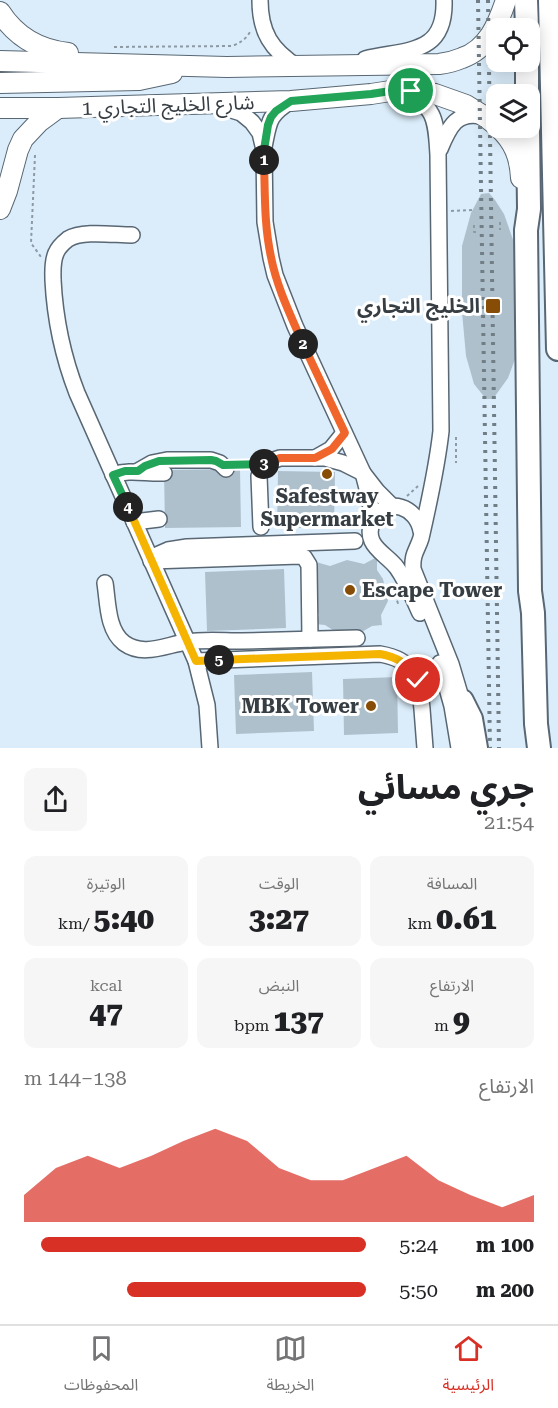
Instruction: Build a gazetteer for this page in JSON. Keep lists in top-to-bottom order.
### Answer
{
  "streets": {
    "main road": ["شارع الخليج التجاري 1"]
  },
  "places": {
    "transit": ["الخليج التجاري"],
    "other": ["Safestway Supermarket", "Escape Tower", "MBK Tower"]
  },
  "page": {
    "pins": [
      "1",
      "2",
      "3",
      "4",
      "5"
    ],
    "heading": ["جري مسائي", "21:54"],
    "stats": [
      ["المسافة", "0.61 km"],
      ["الوقت", "3:27"],
      ["الوتيرة", "5:40 /km"],
      ["الارتفاع", "9 m"],
      ["النبض", "137 bpm"],
      ["kcal", "47"]
    ],
    "chart": ["الارتفاع", "138–144 m"],
    "list": [
      {
        "name": "100 m",
        "note": "5:24"
      },
      {
        "name": "200 m",
        "note": "5:50"
      }
    ],
    "tabs": ["الرئيسية", "الخريطة", "المحفوظات"]
  }
}
